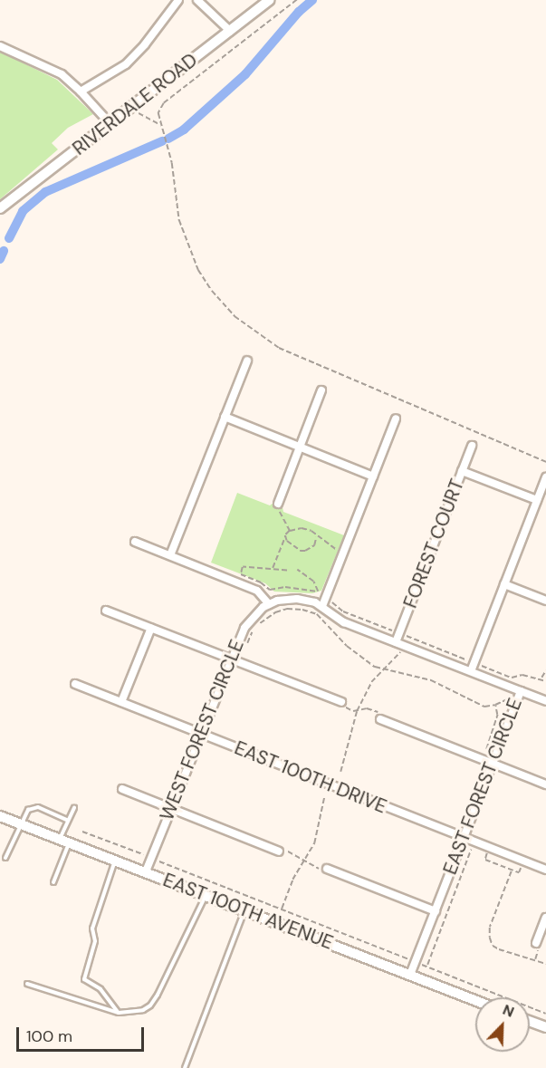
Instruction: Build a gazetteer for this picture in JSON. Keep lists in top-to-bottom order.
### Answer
{
  "streets": {
    "street": [
      "RIVERDALE ROAD",
      "FOREST COURT",
      "WEST FOREST CIRCLE",
      "EAST 100TH DRIVE",
      "EAST FOREST CIRCLE",
      "EAST 100TH AVENUE"
    ]
  },
  "crossings": [
    ["FOREST COURT", "EAST FOREST CIRCLE"],
    ["WEST FOREST CIRCLE", "EAST 100TH DRIVE"],
    ["WEST FOREST CIRCLE", "EAST 100TH AVENUE"],
    ["EAST 100TH DRIVE", "EAST FOREST CIRCLE"],
    ["EAST FOREST CIRCLE", "EAST 100TH AVENUE"]
  ],
  "scale_bar": "100 m",
  "north": "top right"
}
